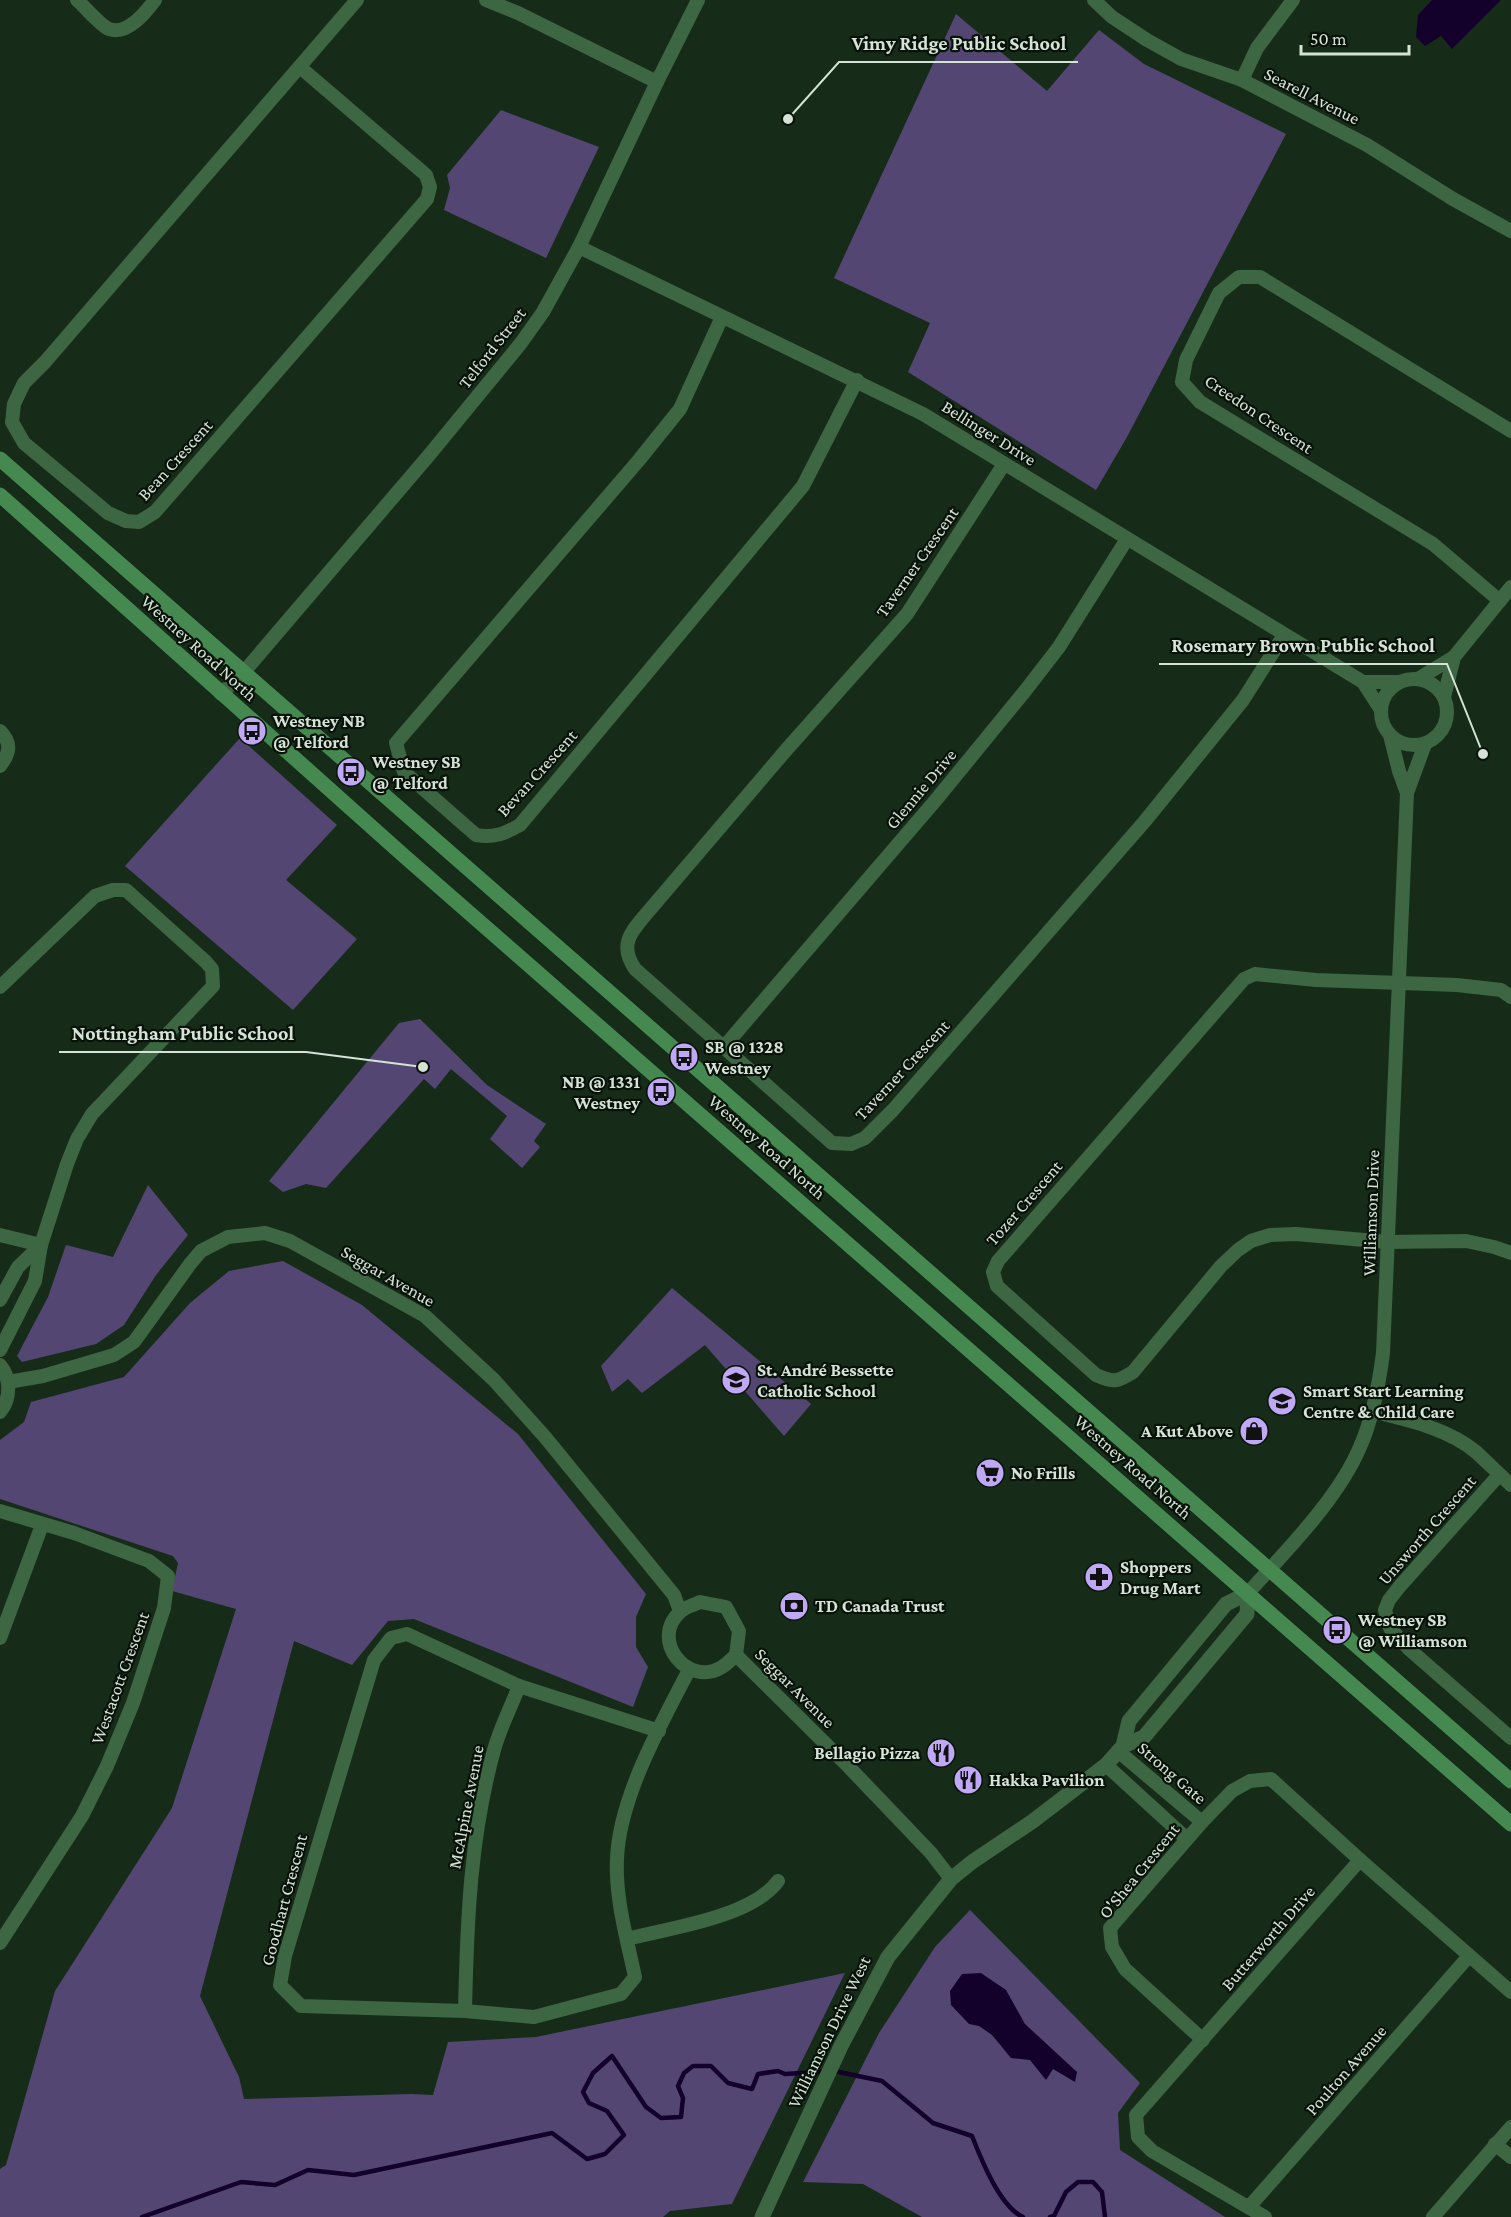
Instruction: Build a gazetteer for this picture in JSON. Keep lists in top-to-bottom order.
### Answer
{
  "streets": {
    "main road": ["Westney Road North"],
    "street": [
      "Searell Avenue",
      "Telford Street",
      "Creedon Crescent",
      "Bellinger Drive",
      "Bean Crescent",
      "Taverner Crescent",
      "Bevan Crescent",
      "Glennie Drive",
      "Tozer Crescent",
      "Williamson Drive",
      "Seggar Avenue",
      "Unsworth Crescent",
      "Westacott Crescent",
      "Strong Gate",
      "McAlpine Avenue",
      "O'Shea Crescent",
      "Goodhart Crescent",
      "Butterworth Drive",
      "Williamson Drive West",
      "Poulton Avenue"
    ]
  },
  "crossings": [
    ["Telford Street", "Bellinger Drive"],
    ["Telford Street", "Westney Road North"],
    ["Bellinger Drive", "Taverner Crescent"],
    ["Bellinger Drive", "Bevan Crescent"],
    ["Bellinger Drive", "Glennie Drive"],
    ["Bellinger Drive", "Williamson Drive"],
    ["Taverner Crescent", "Glennie Drive"],
    ["Westney Road North", "Williamson Drive"],
    ["Westney Road North", "Williamson Drive West"],
    ["Tozer Crescent", "Williamson Drive"],
    ["Williamson Drive", "Williamson Drive West"],
    ["Seggar Avenue", "Goodhart Crescent"],
    ["Seggar Avenue", "Williamson Drive West"],
    ["Strong Gate", "O'Shea Crescent"],
    ["Strong Gate", "Williamson Drive West"],
    ["McAlpine Avenue", "Goodhart Crescent"],
    ["O'Shea Crescent", "Butterworth Drive"],
    ["O'Shea Crescent", "Poulton Avenue"]
  ],
  "places": {
    "other": ["Vimy Ridge Public School", "Rosemary Brown Public School", "Nottingham Public School"],
    "bus stop": [
      "Westney NB @ Telford",
      "Westney SB @ Telford",
      "SB @ 1328 Westney",
      "NB @ 1331 Westney",
      "Westney SB @ Williamson"
    ],
    "school or university": ["St. André Bessette Catholic School", "Smart Start Learning Centre & Child Care"],
    "shop": ["A Kut Above"],
    "supermarket": ["No Frills"],
    "pharmacy": ["Shoppers Drug Mart"],
    "bank": ["TD Canada Trust"],
    "restaurant": ["Bellagio Pizza", "Hakka Pavilion"]
  },
  "scale_bar": "50 m"
}
